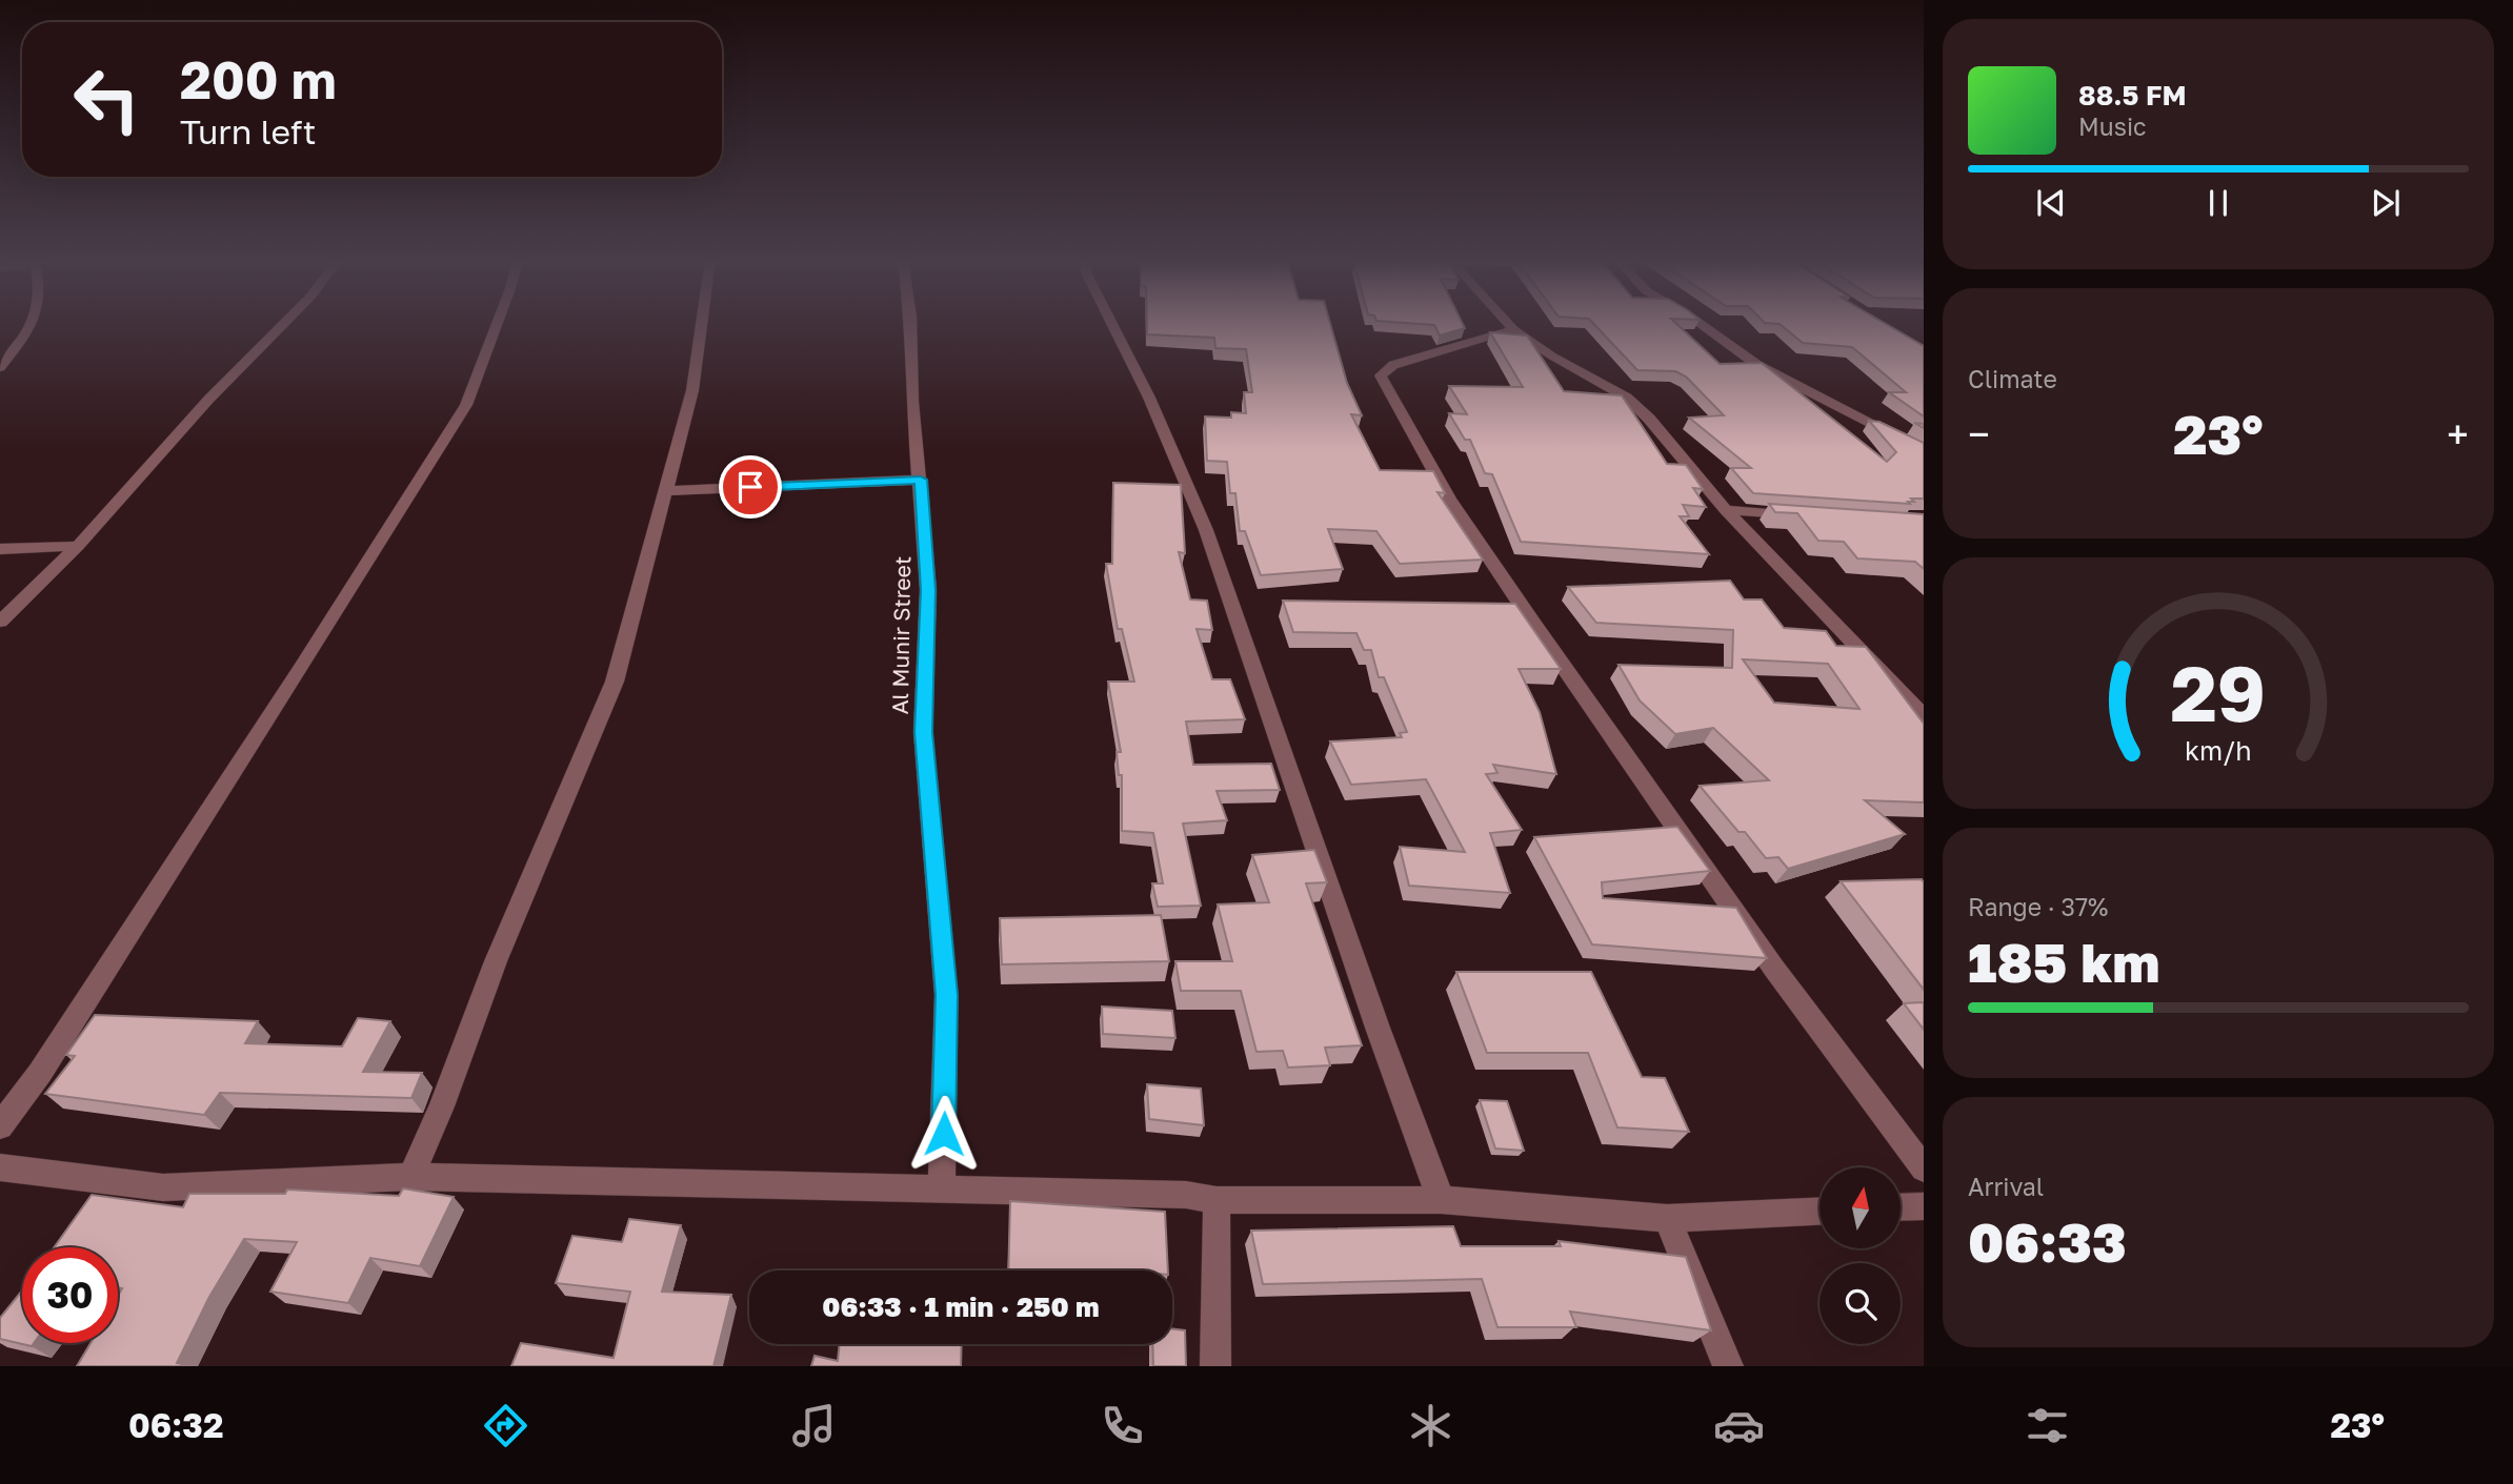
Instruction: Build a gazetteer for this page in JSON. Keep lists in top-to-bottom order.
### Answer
{
  "streets": {
    "street": ["Al Munir Street"]
  },
  "north": "top",
  "page": {
    "turn": ["200 m", "Turn left"],
    "song": ["88.5 FM", "Music"],
    "tile": [
      "Climate",
      ["Range · 37%", "185 km"],
      ["Arrival", "06:33"]
    ],
    "heat": ["−", "23°", "+"],
    "limit": "30",
    "trip": "06:33 · 1 min · 250 m",
    "tabs": ["06:32", "23°"],
    "gauge": ["29", "km/h"]
  }
}
